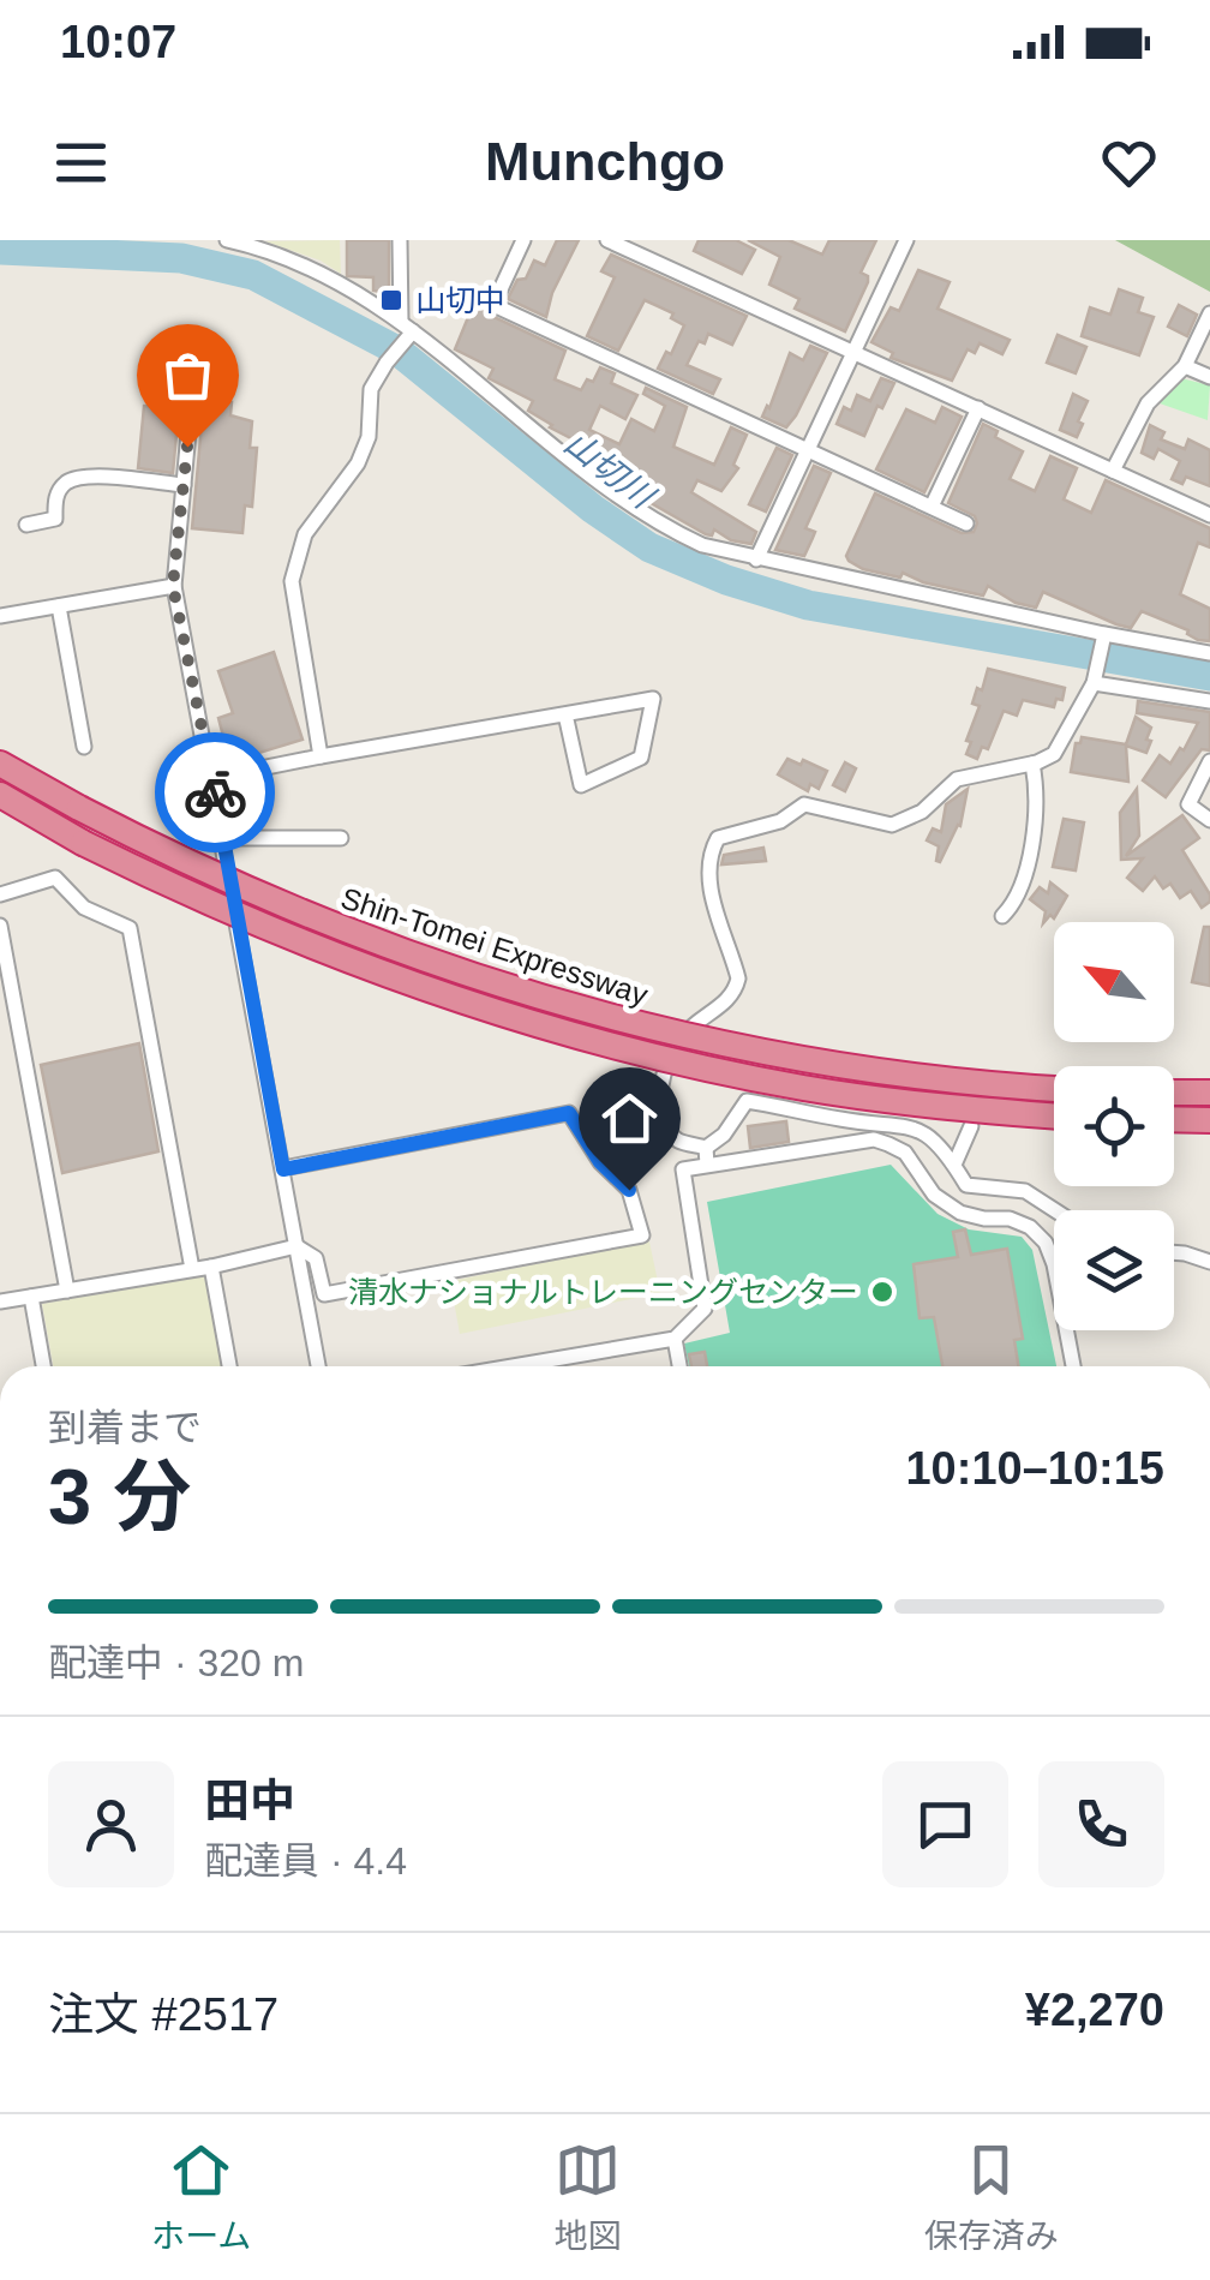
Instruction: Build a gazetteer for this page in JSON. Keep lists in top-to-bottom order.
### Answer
{
  "streets": {
    "highway": ["Shin-Tomei Expressway"]
  },
  "water": ["山切川"],
  "places": {
    "transit": ["山切中"],
    "other": ["清水ナショナルトレーニングセンター"]
  },
  "north": "top left",
  "page": {
    "status": "10:07",
    "header": "Munchgo",
    "heading": ["3 分", "到着まで", "10:10–10:15"],
    "panel": [
      "田中",
      "配達員 · 4.4",
      "注文 #2517",
      "¥2,270"
    ],
    "bar": "配達中 · 320 m",
    "tabs": ["ホーム", "地図", "保存済み"]
  }
}
